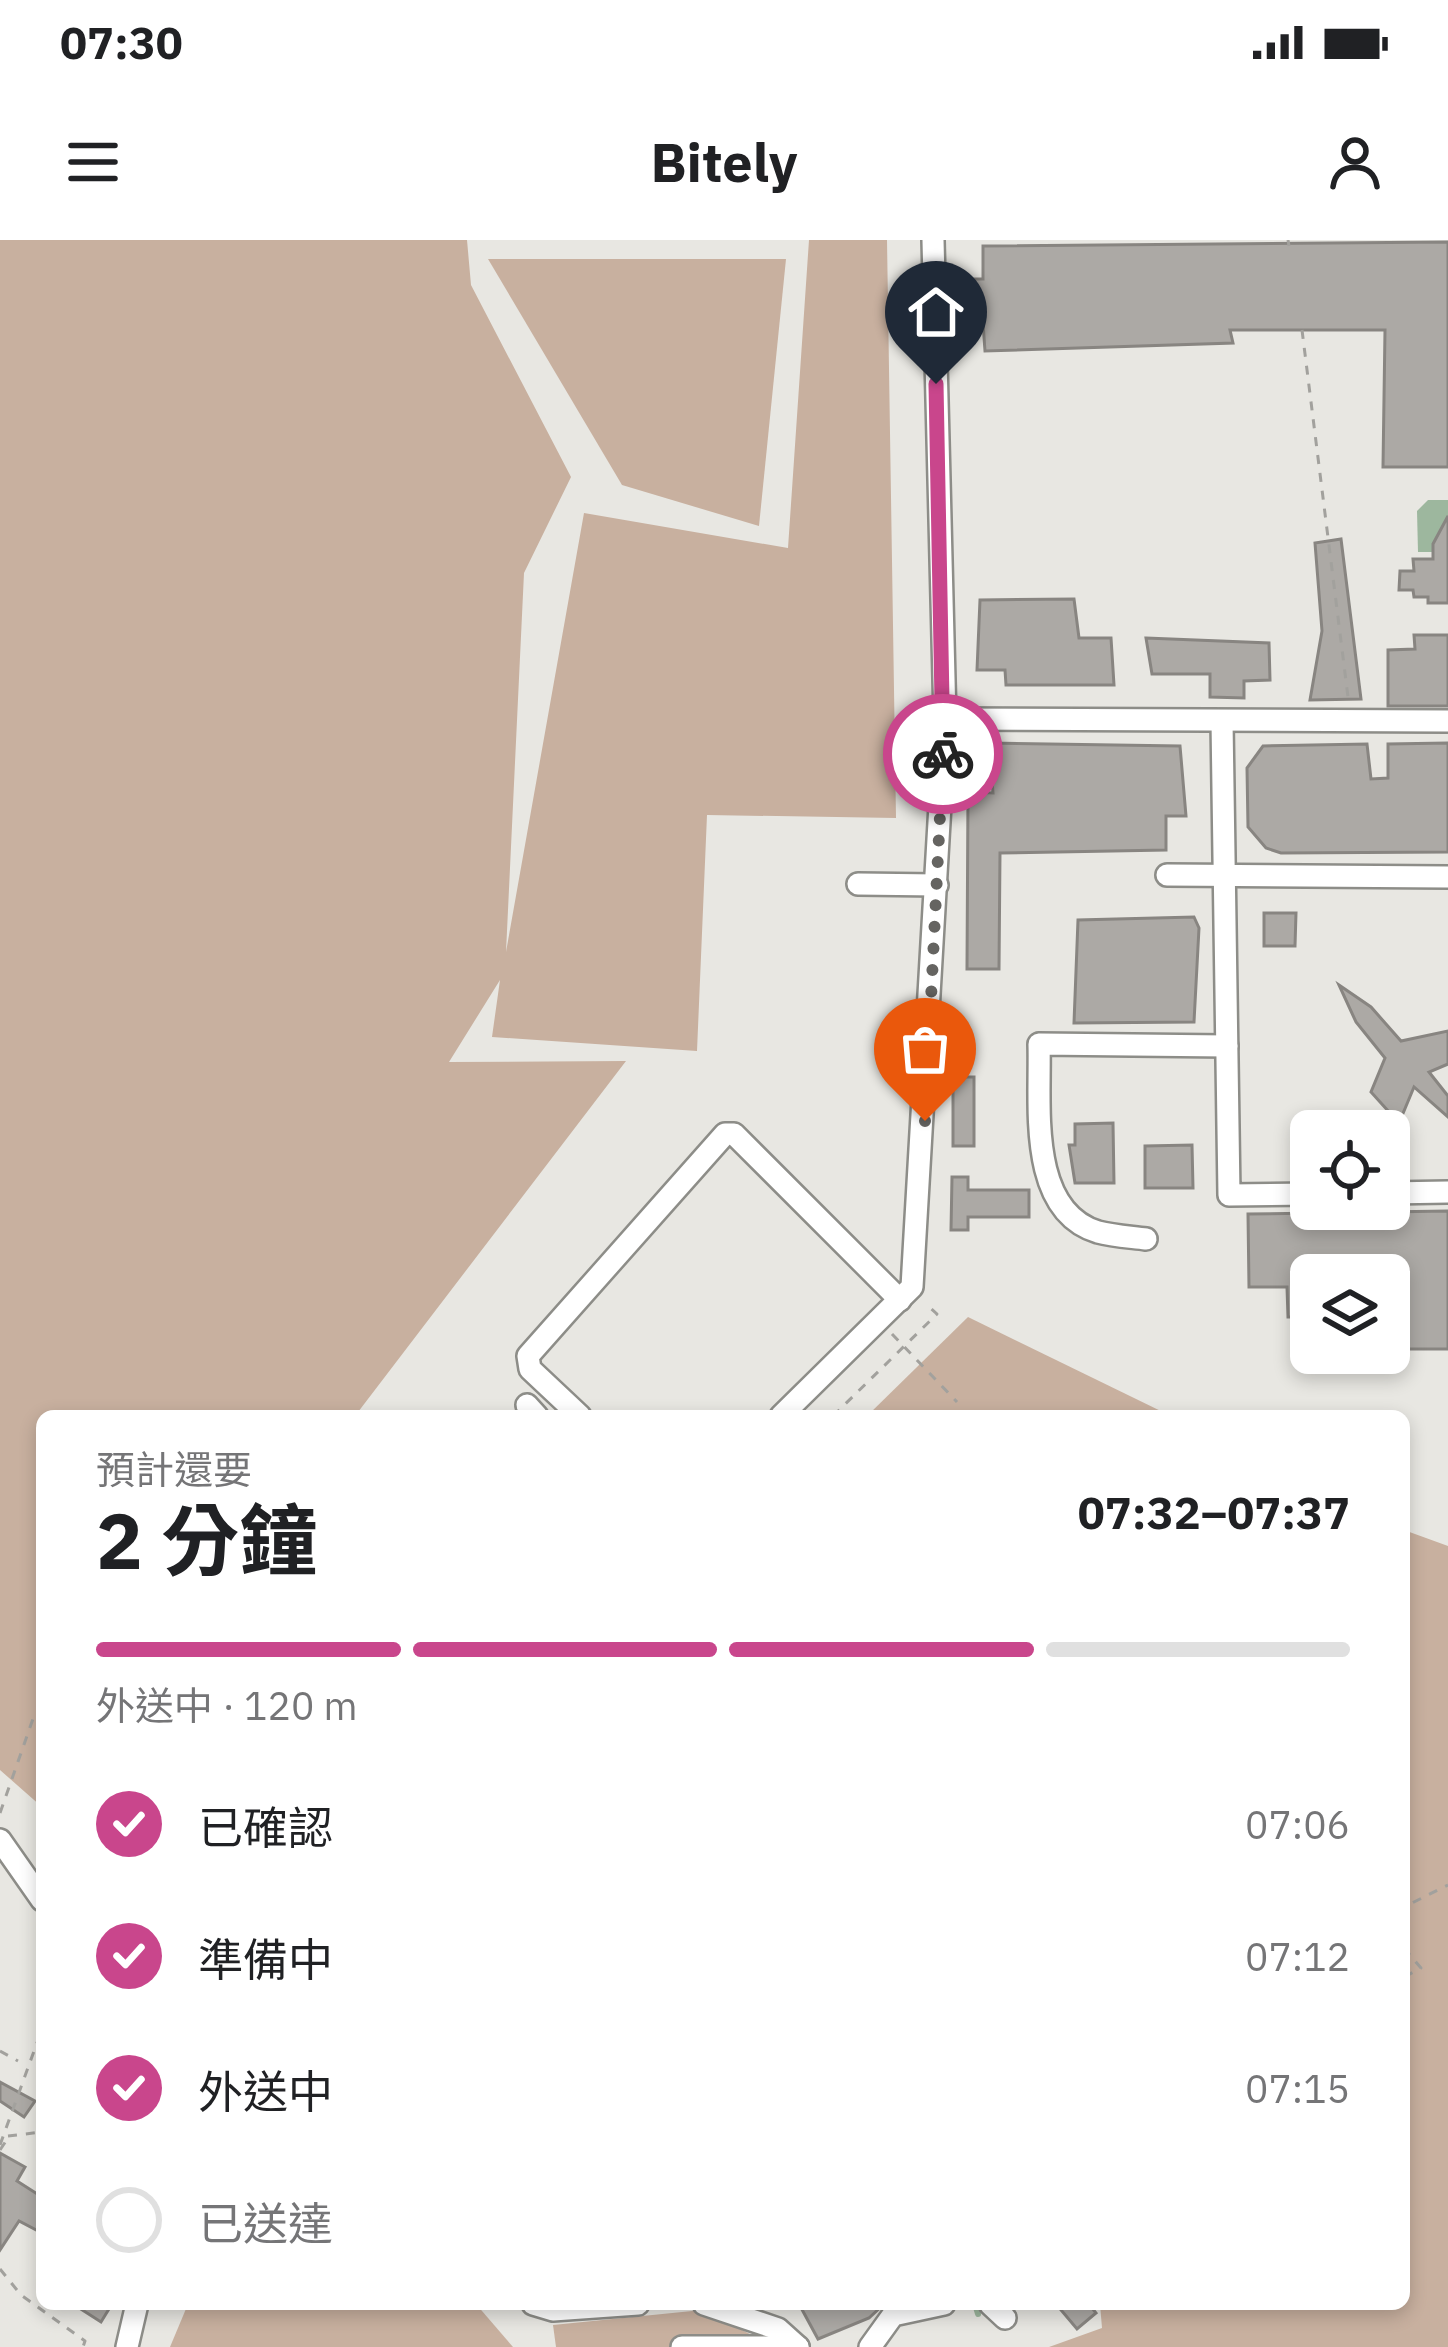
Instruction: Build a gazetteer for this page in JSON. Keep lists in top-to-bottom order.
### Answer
{
  "page": {
    "status": "07:30",
    "header": "Bitely",
    "heading": ["2 分鐘", "預計還要", "07:32–07:37"],
    "bar": "外送中 · 120 m",
    "list": [
      ["已確認", "07:06"],
      ["準備中", "07:12"],
      ["外送中", "07:15"],
      "已送達"
    ]
  }
}
